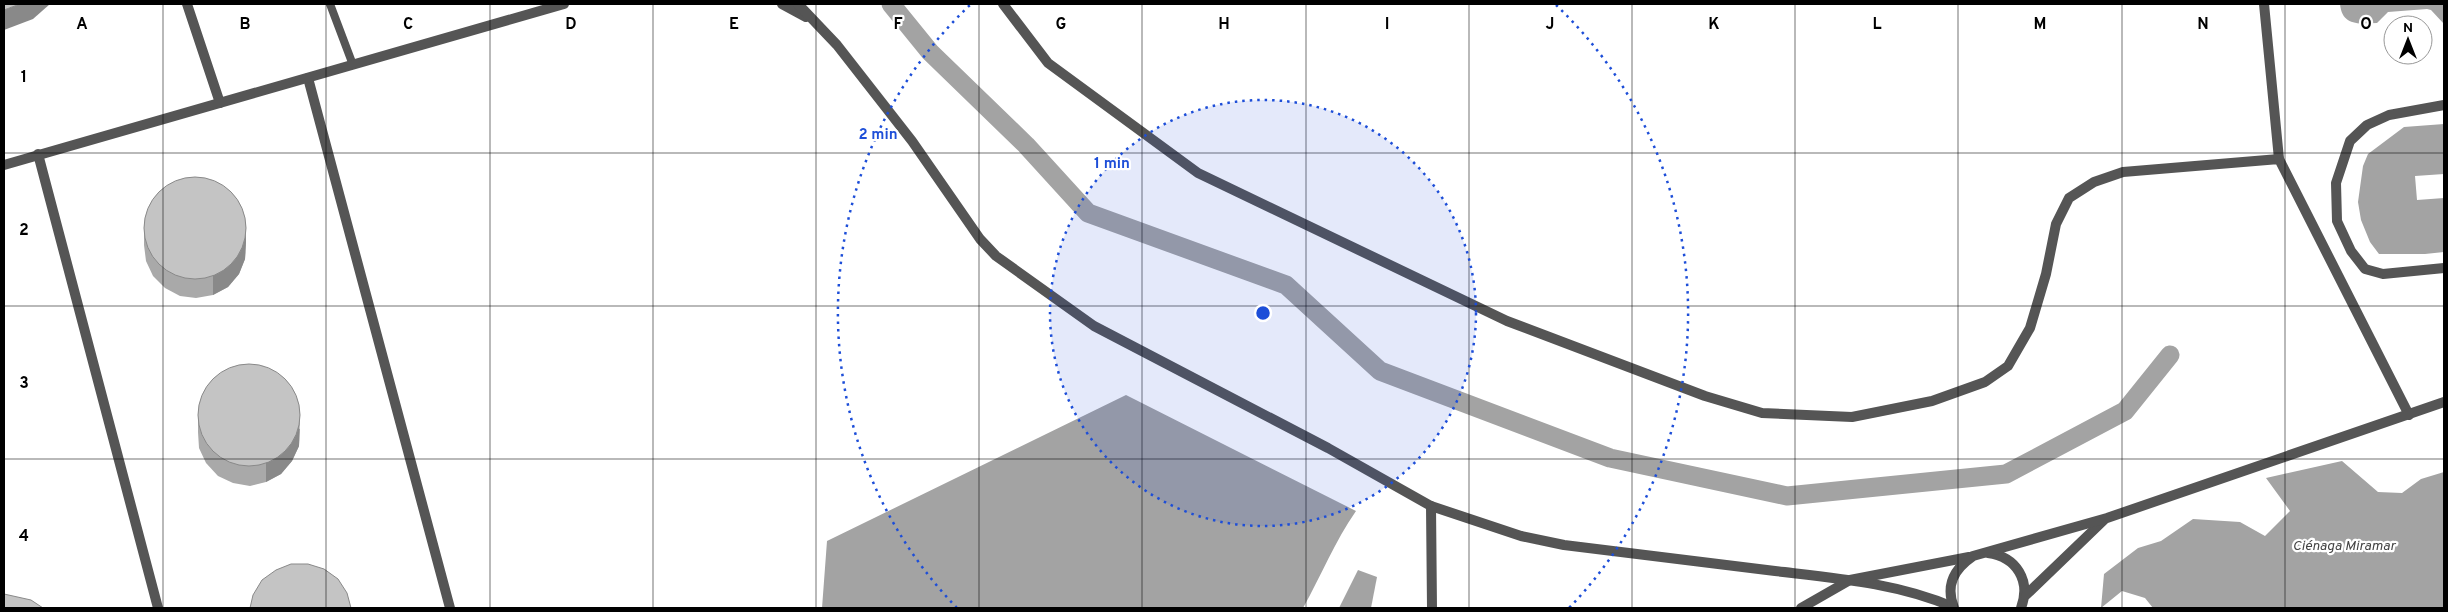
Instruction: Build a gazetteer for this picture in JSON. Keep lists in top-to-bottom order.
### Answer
{
  "water": ["Ciénaga Miramar"],
  "north": "top",
  "grid": {
    "columns": [
      "A",
      "B",
      "C",
      "D",
      "E",
      "F",
      "G",
      "H",
      "I",
      "J",
      "K",
      "L",
      "M",
      "N",
      "O"
    ],
    "rows": [
      "1",
      "2",
      "3",
      "4"
    ]
  },
  "rings": ["2 min", "1 min"]
}
